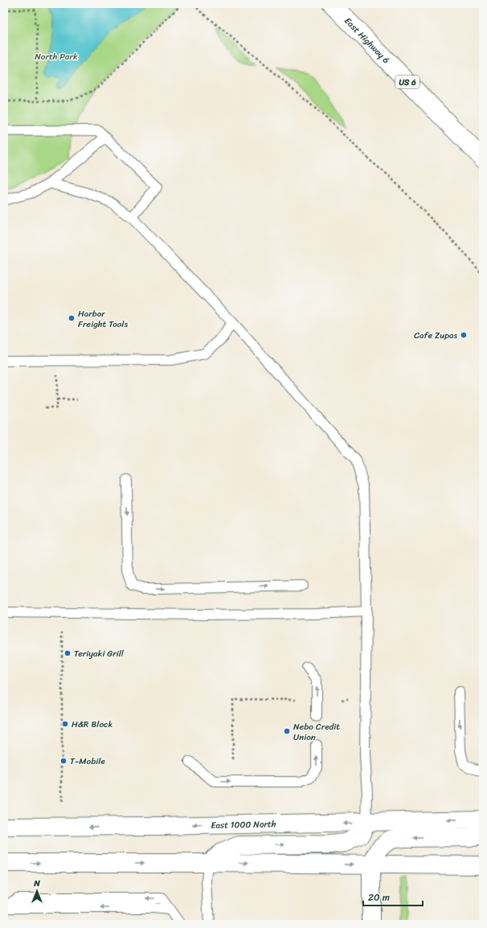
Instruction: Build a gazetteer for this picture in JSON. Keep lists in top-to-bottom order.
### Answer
{
  "streets": {
    "main road": ["East Highway 6", "US 6", "East 1000 North"]
  },
  "parks": ["North Park"],
  "places": [
    "Harbor Freight Tools",
    "Cafe Zupas",
    "Teriyaki Grill",
    "H&R Block",
    "Nebo Credit Union",
    "T-Mobile"
  ],
  "scale_bar": "20 m",
  "north": "top"
}
